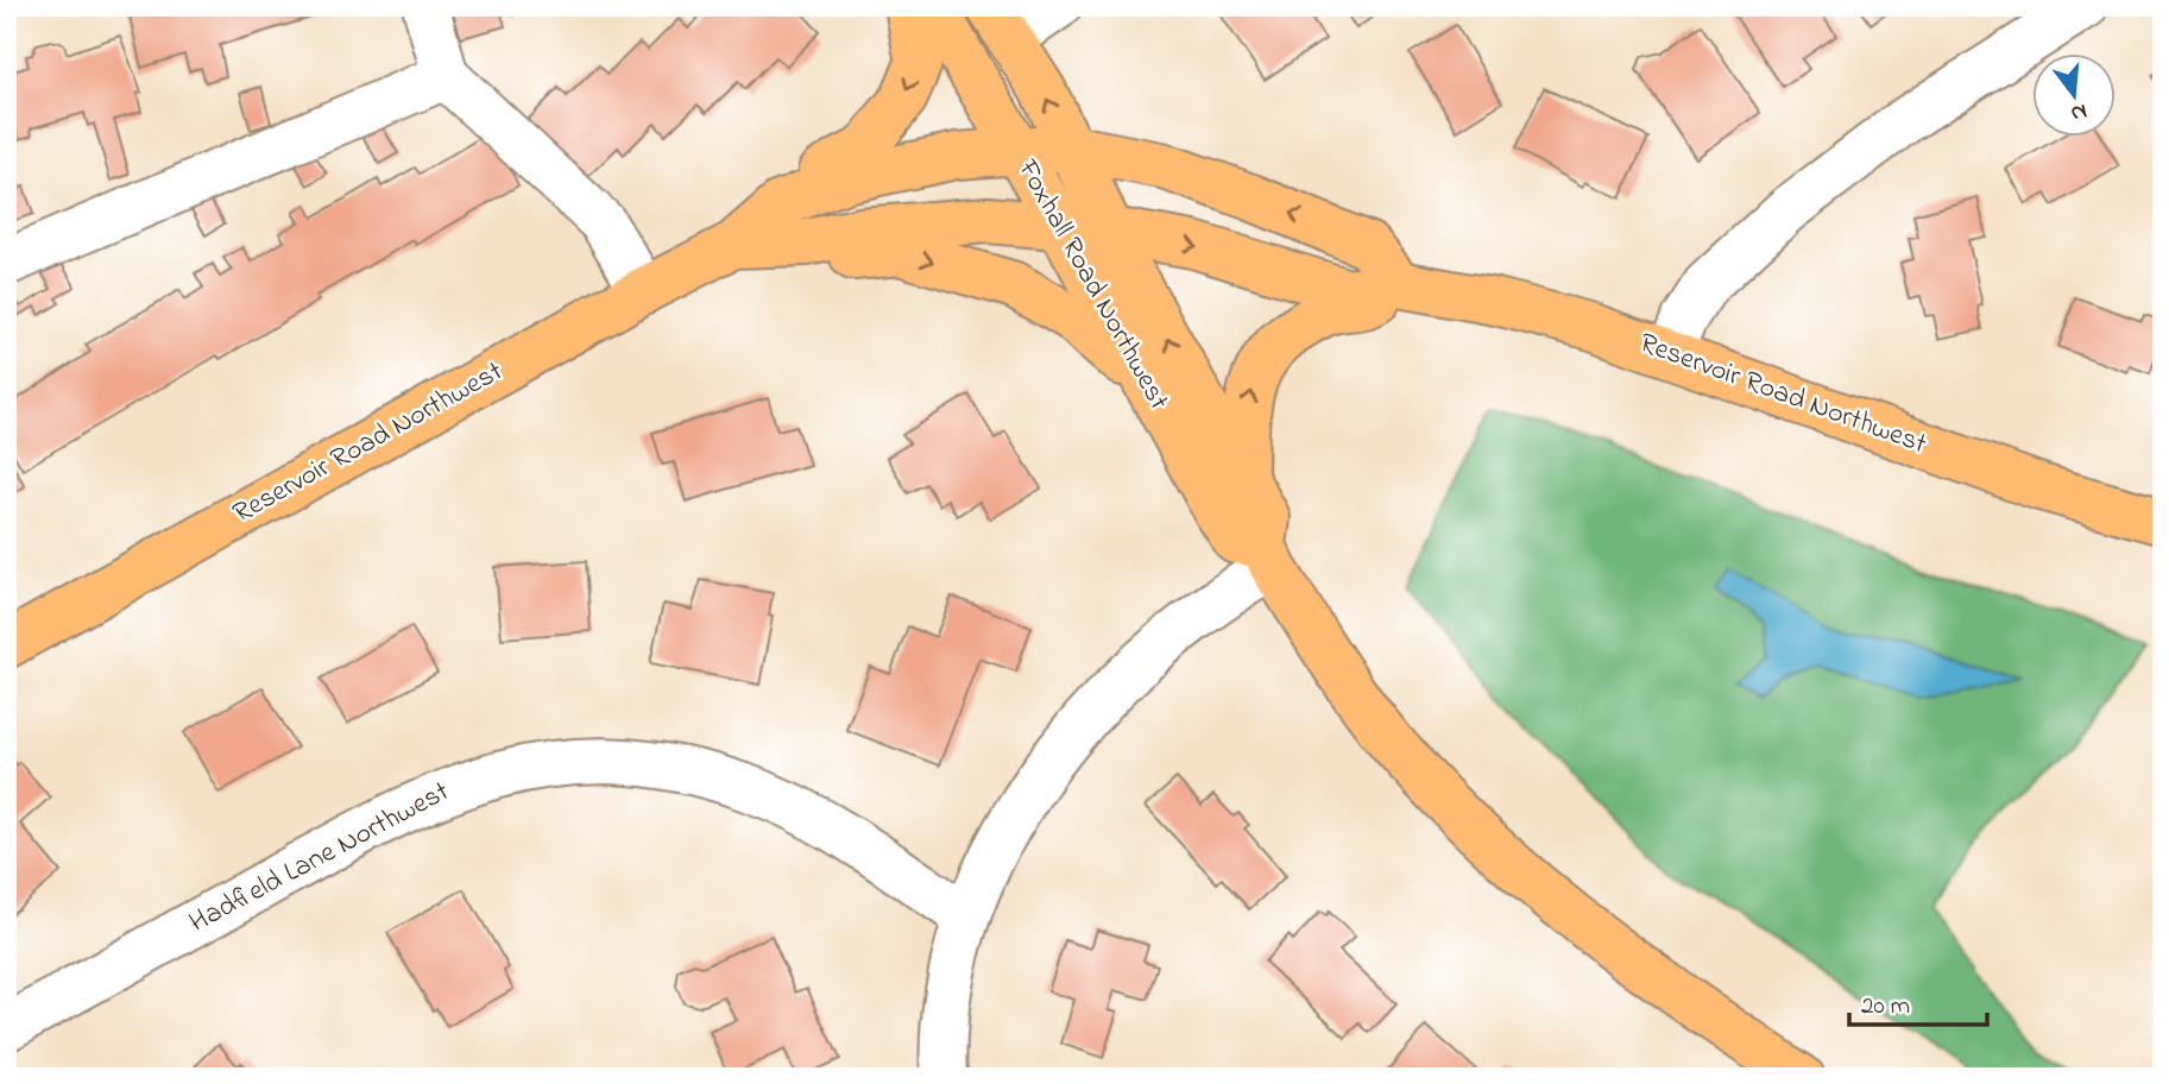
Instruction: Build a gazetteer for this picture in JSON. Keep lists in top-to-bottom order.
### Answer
{
  "streets": {
    "main road": ["Foxhall Road Northwest", "Reservoir Road Northwest"],
    "street": ["Hadfield Lane Northwest"]
  },
  "crossings": [
    ["Foxhall Road Northwest", "Reservoir Road Northwest"]
  ],
  "scale_bar": "20 m",
  "north": "bottom"
}
